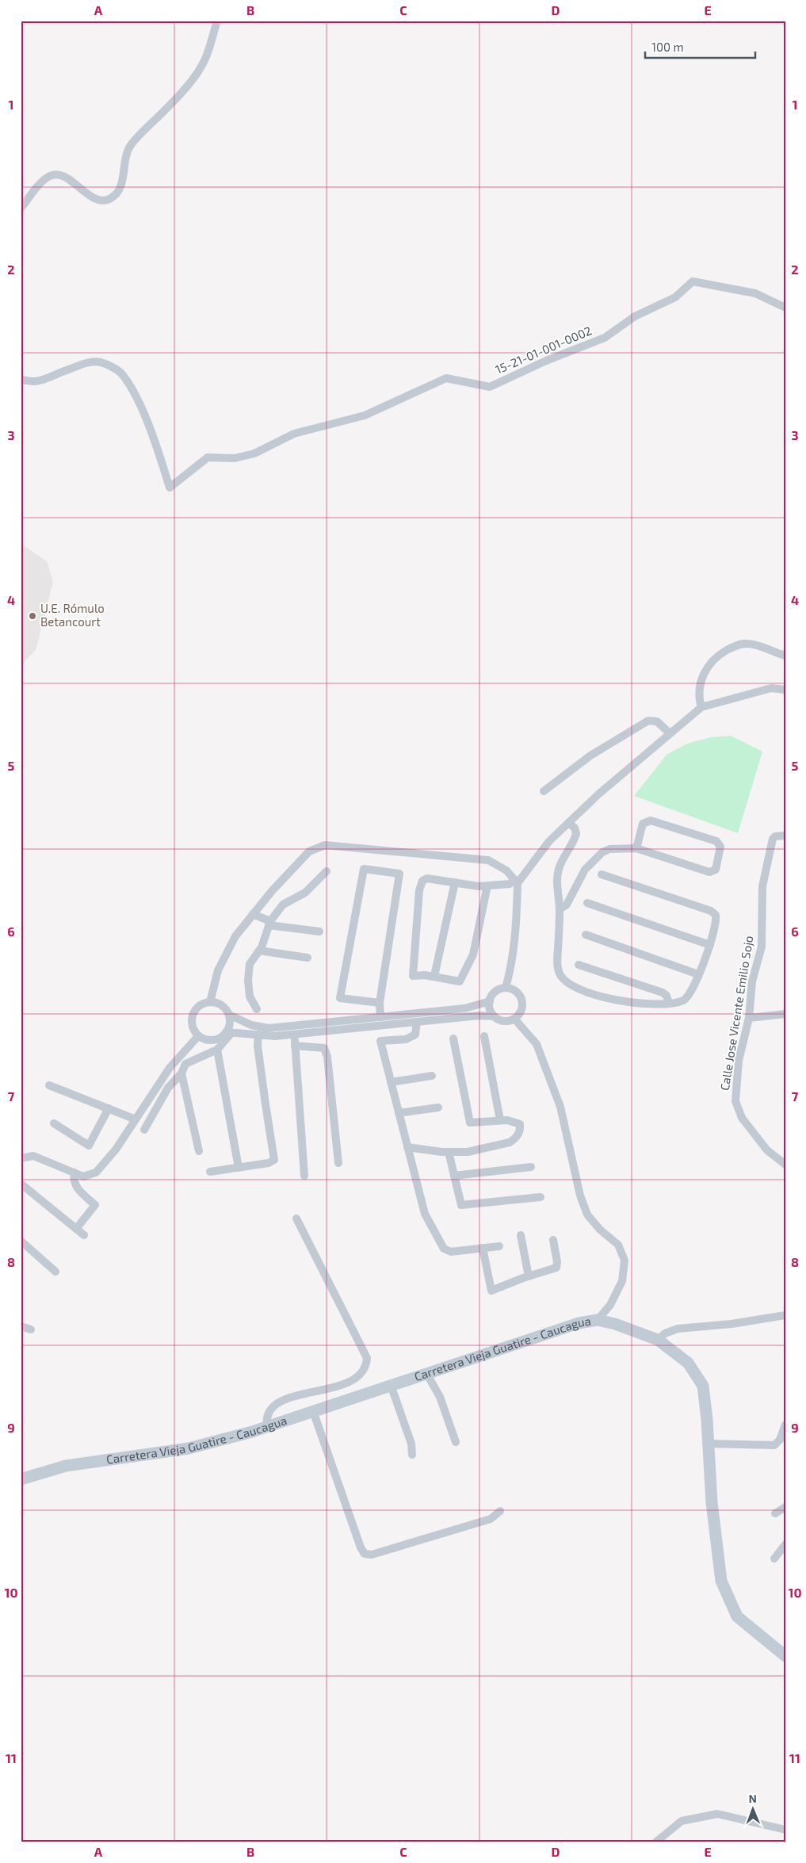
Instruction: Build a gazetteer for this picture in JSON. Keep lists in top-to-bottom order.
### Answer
{
  "streets": {
    "main road": ["Carretera Vieja Guatire - Caucagua"],
    "street": ["15-21-01-001-0002", "Calle Jose Vicente Emilio Sojo"]
  },
  "places": ["U.E. Rómulo Betancourt"],
  "scale_bar": "100 m",
  "north": "top",
  "grid": {
    "columns": [
      "A",
      "B",
      "C",
      "D",
      "E"
    ],
    "rows": [
      "1",
      "2",
      "3",
      "4",
      "5",
      "6",
      "7",
      "8",
      "9",
      "10",
      "11"
    ]
  }
}
